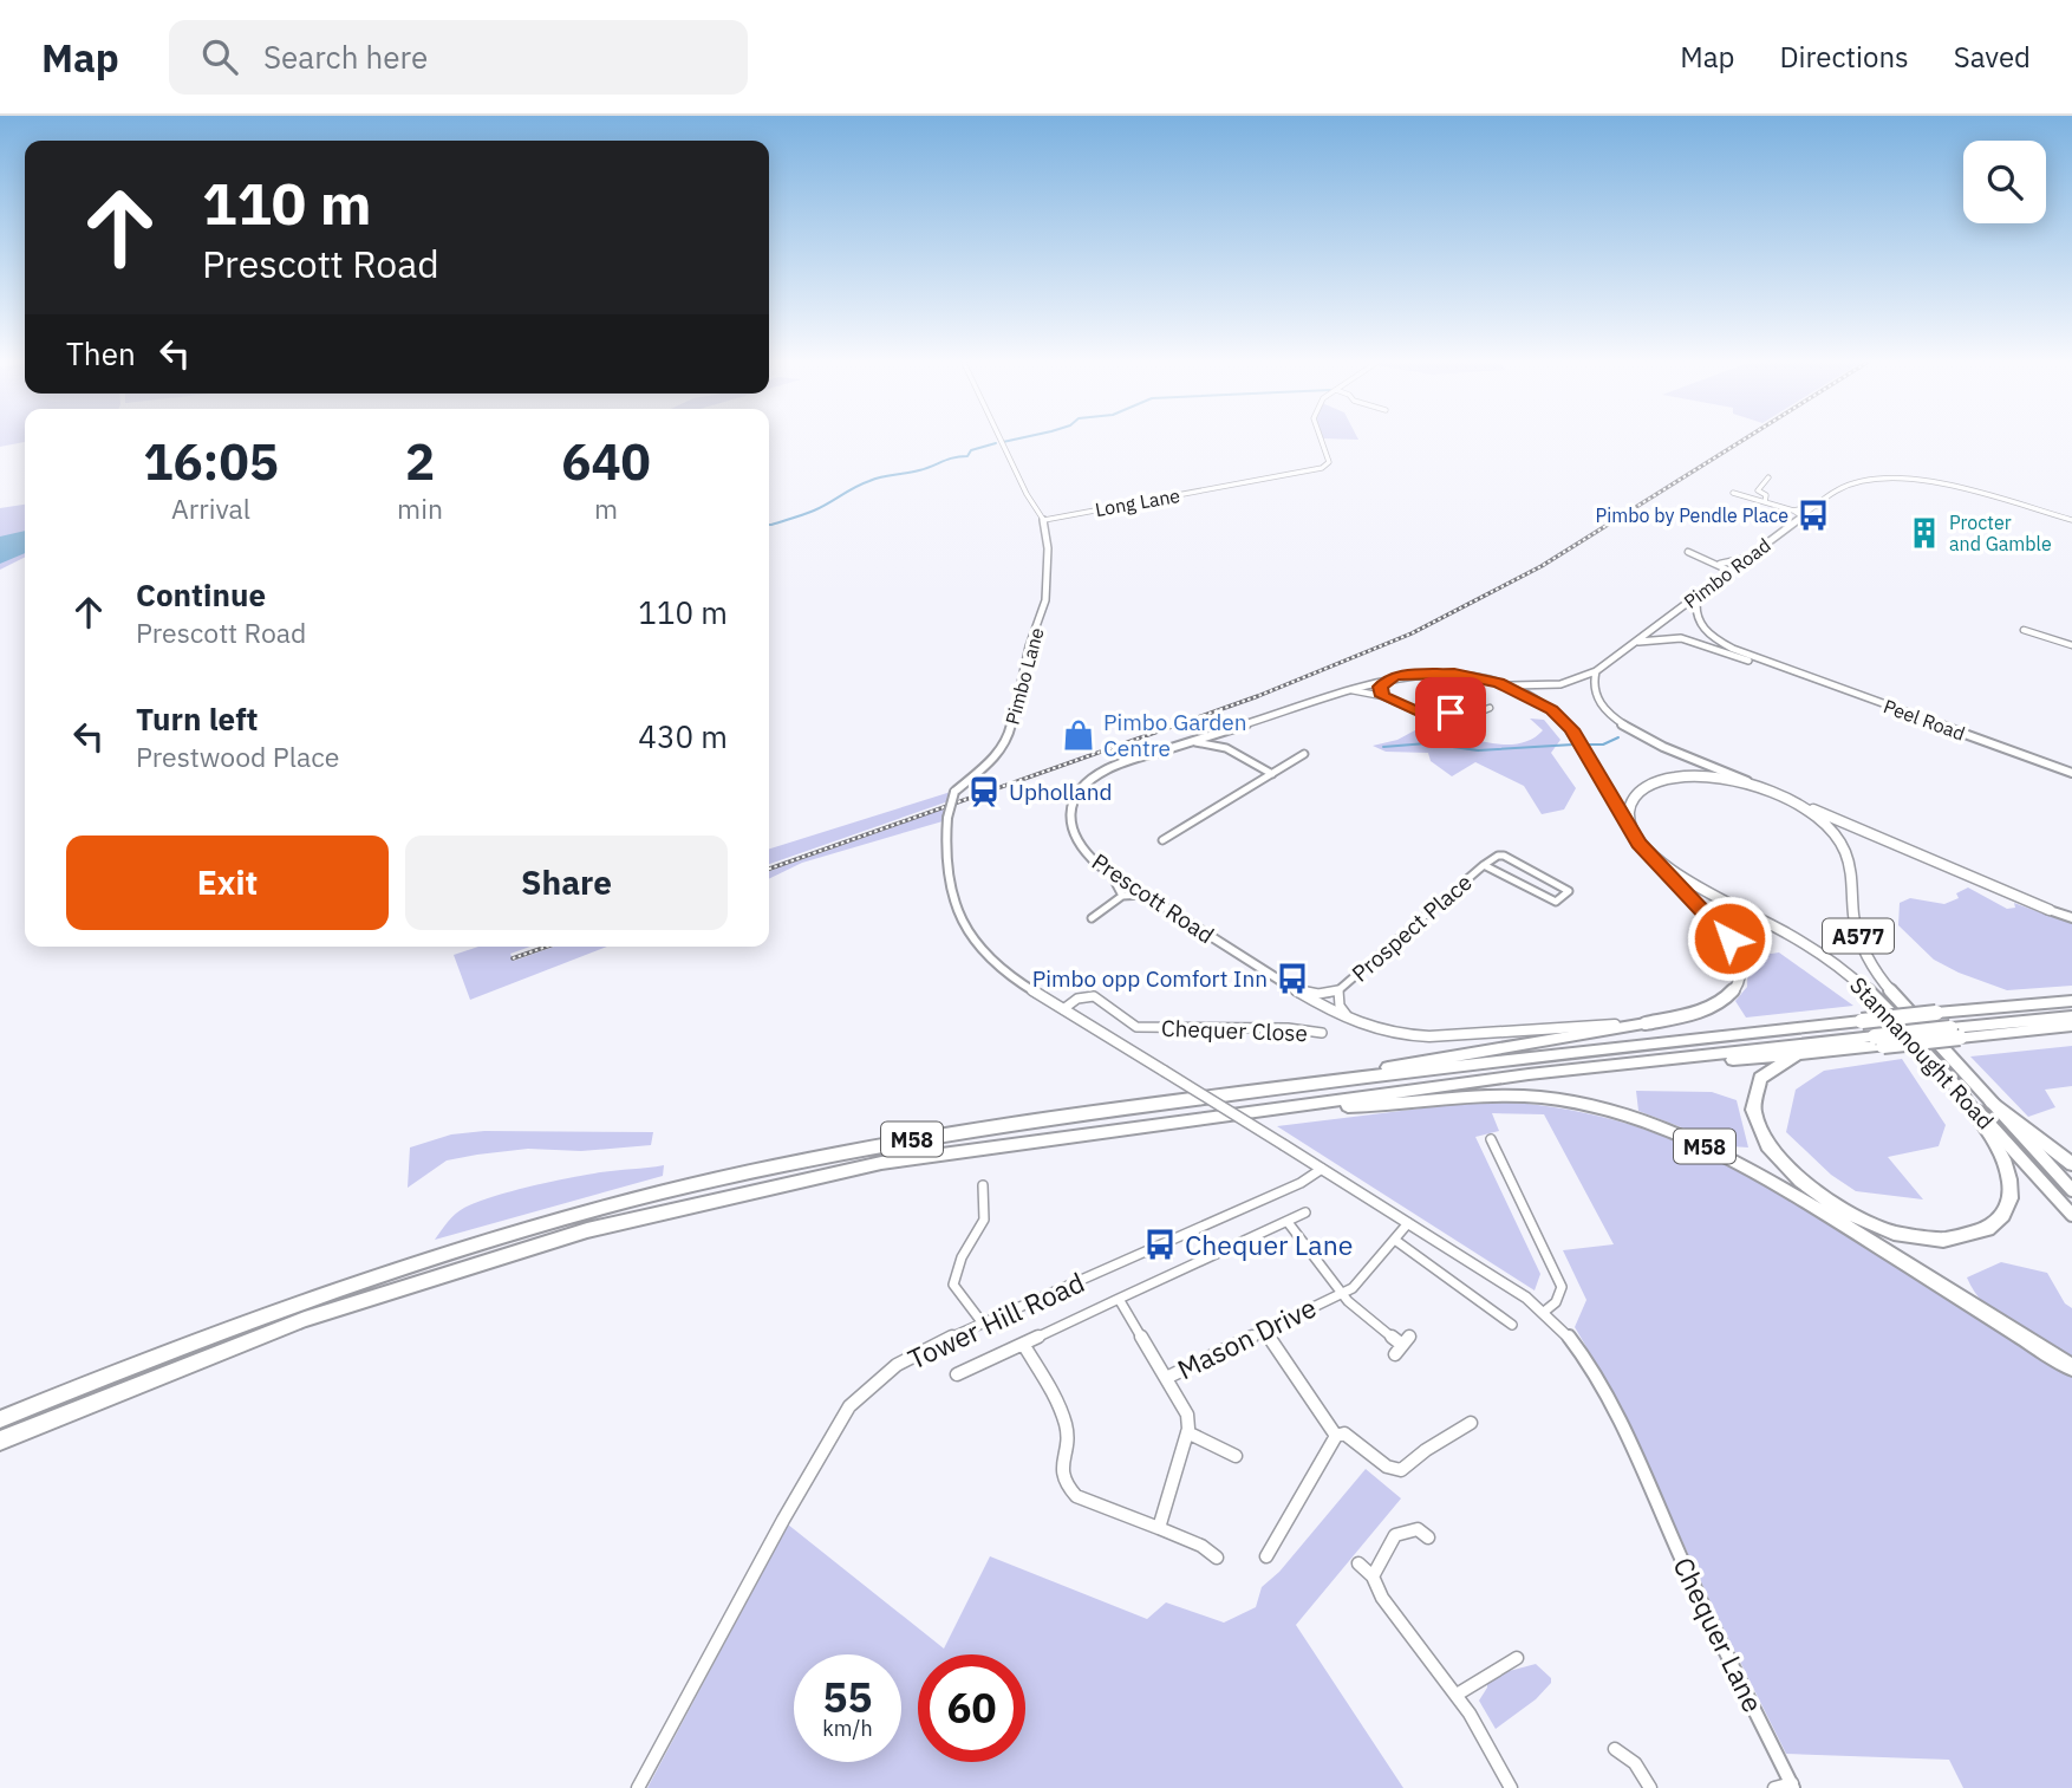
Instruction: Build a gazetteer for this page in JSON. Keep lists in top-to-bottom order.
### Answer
{
  "streets": {
    "highway": ["M58"],
    "main road": ["Prescott Road", "A577", "Stannanought Road"],
    "street": [
      "Long Lane",
      "Pimbo Road",
      "Pimbo Lane",
      "Peel Road",
      "Prospect Place",
      "Chequer Close",
      "Tower Hill Road",
      "Mason Drive",
      "Chequer Lane"
    ]
  },
  "crossings": [
    ["Long Lane", "Pimbo Lane"],
    ["Pimbo Road", "Peel Road"],
    ["Pimbo Road", "Prescott Road"],
    ["Pimbo Lane", "Chequer Lane"],
    ["Prescott Road", "Prospect Place"],
    ["Prescott Road", "Stannanought Road"],
    ["A577", "Stannanought Road"],
    ["Chequer Close", "Chequer Lane"],
    ["Tower Hill Road", "Chequer Lane"],
    ["Mason Drive", "Chequer Lane"]
  ],
  "places": {
    "bus stop": ["Pimbo by Pendle Place", "Pimbo opp Comfort Inn", "Chequer Lane"],
    "building": ["Procter and Gamble"],
    "shop": ["Pimbo Garden Centre"],
    "station": ["Upholland"]
  },
  "page": {
    "header": "Map",
    "search": "Search here",
    "nav": ["Map", "Directions", "Saved"],
    "turn": ["110 m", "Prescott Road"],
    "then": "Then",
    "eta": [
      "16:05",
      "Arrival",
      "2",
      "min",
      "640",
      "m"
    ],
    "list": [
      {
        "name": "Continue",
        "note": "Prescott Road",
        "value": "110 m"
      },
      {
        "name": "Turn left",
        "note": "Prestwood Place",
        "value": "430 m"
      }
    ],
    "buttons": ["Exit", "Share"],
    "speed": "55 km/h",
    "limit": "60"
  }
}
